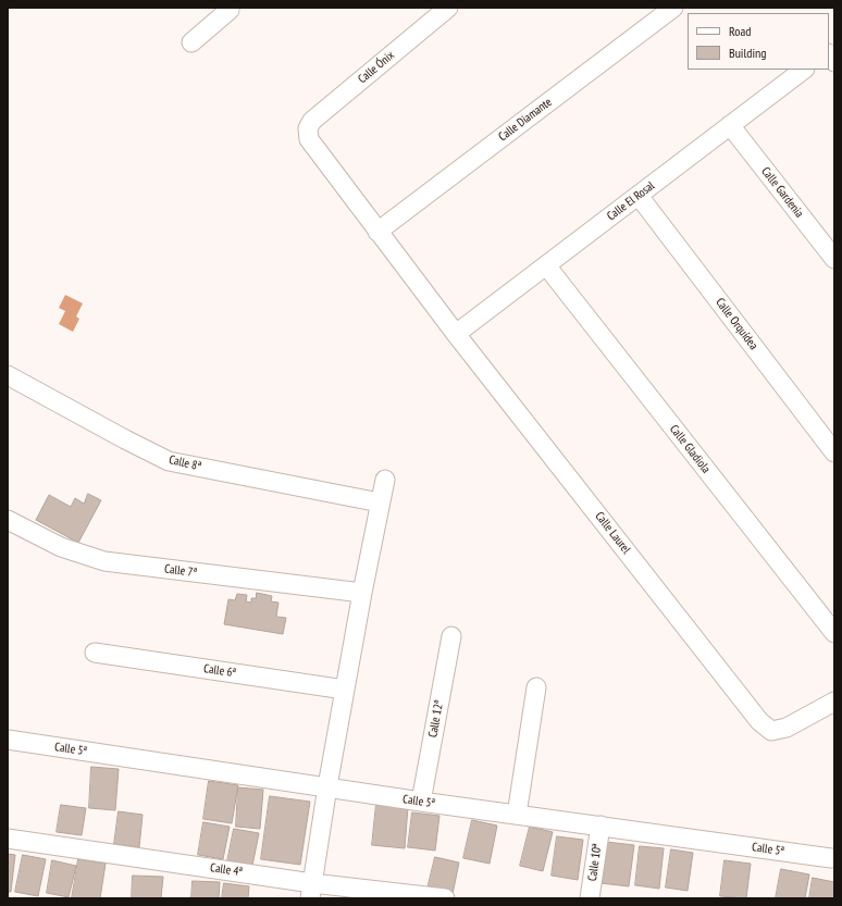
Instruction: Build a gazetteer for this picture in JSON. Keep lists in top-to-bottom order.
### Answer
{
  "streets": {
    "street": [
      "Calle Ónix",
      "Calle Diamante",
      "Calle Gardenia",
      "Calle El Rosal",
      "Calle Orquídea",
      "Calle Gladiola",
      "Calle 8ª",
      "Calle Laurel",
      "Calle 7ª",
      "Calle 6ª",
      "Calle 12ª",
      "Calle 5ª",
      "Calle 10ª",
      "Calle 4ª"
    ]
  },
  "crossings": [
    ["Calle Ónix", "Calle Laurel"],
    ["Calle Diamante", "Calle Laurel"],
    ["Calle Gardenia", "Calle El Rosal"],
    ["Calle El Rosal", "Calle Orquídea"],
    ["Calle El Rosal", "Calle Gladiola"],
    ["Calle El Rosal", "Calle Laurel"],
    ["Calle 12ª", "Calle 5ª"],
    ["Calle 5ª", "Calle 10ª"]
  ],
  "legend": ["Road", "Building"]
}
